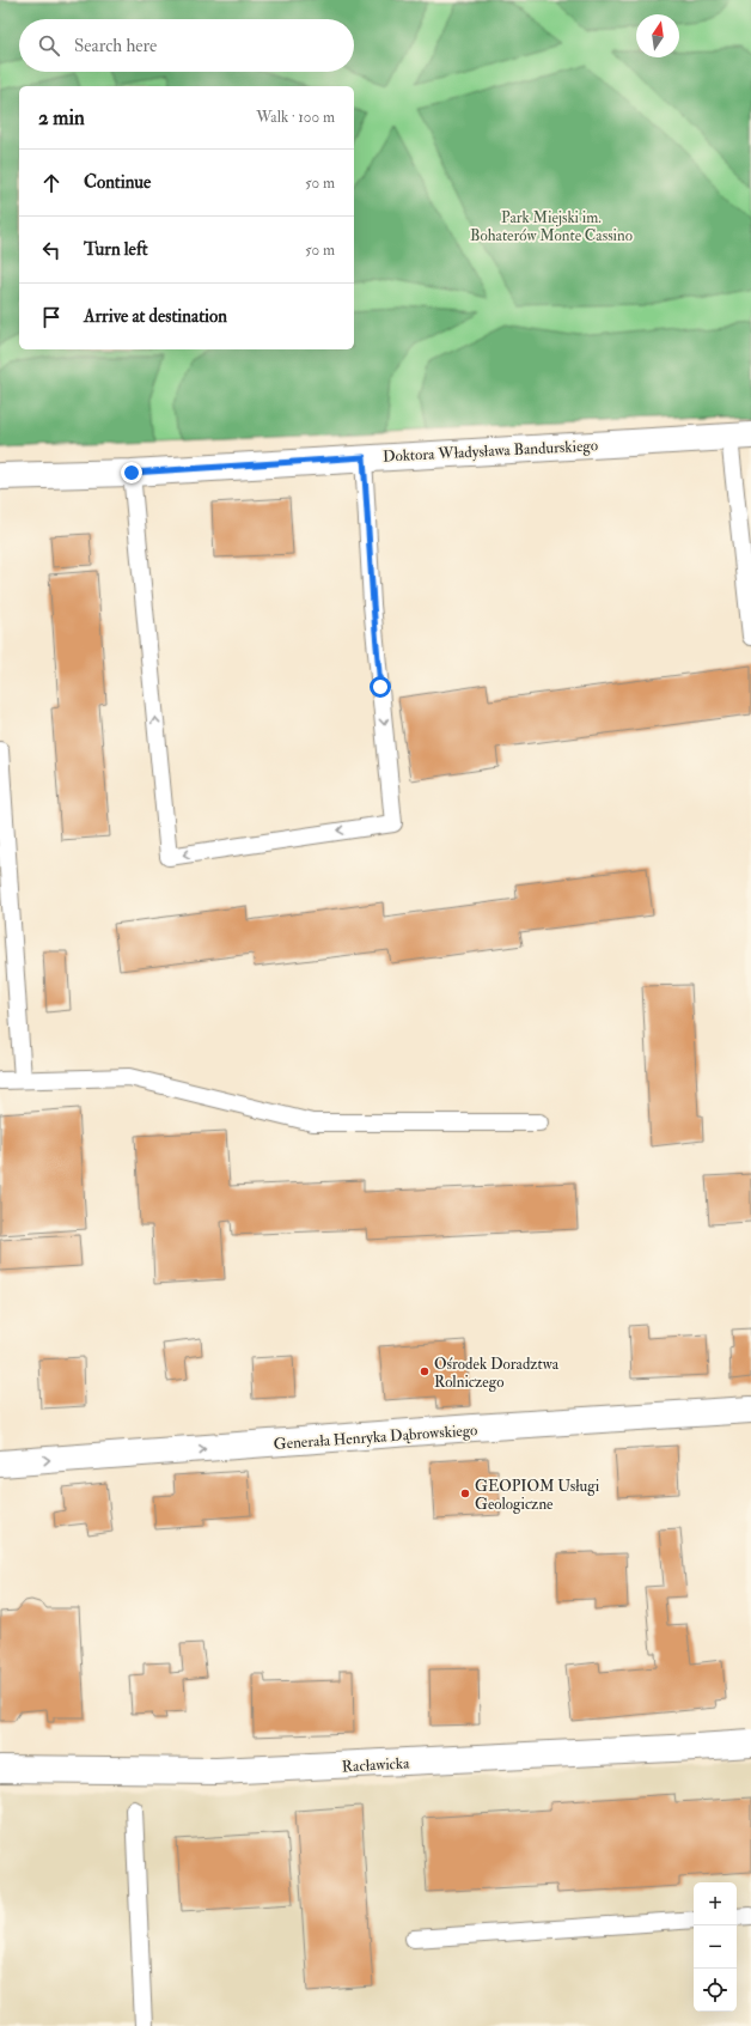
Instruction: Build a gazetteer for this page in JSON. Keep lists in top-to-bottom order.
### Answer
{
  "streets": {
    "street": ["Doktora Władysława Bandurskiego", "Generała Henryka Dąbrowskiego", "Racławicka"]
  },
  "one_way": ["Generała Henryka Dąbrowskiego"],
  "parks": ["Park Miejski im. Bohaterów Monte Cassino"],
  "places": ["Ośrodek Doradztwa Rolniczego", "GEOPIOM Usługi Geologiczne"],
  "north": "top",
  "page": {
    "search": "Search here",
    "heading": ["2 min", "Walk · 100 m"],
    "list": [
      ["Continue", "50 m"],
      ["Turn left", "50 m"],
      "Arrive at destination"
    ],
    "map_buttons": ["+", "−"]
  }
}
